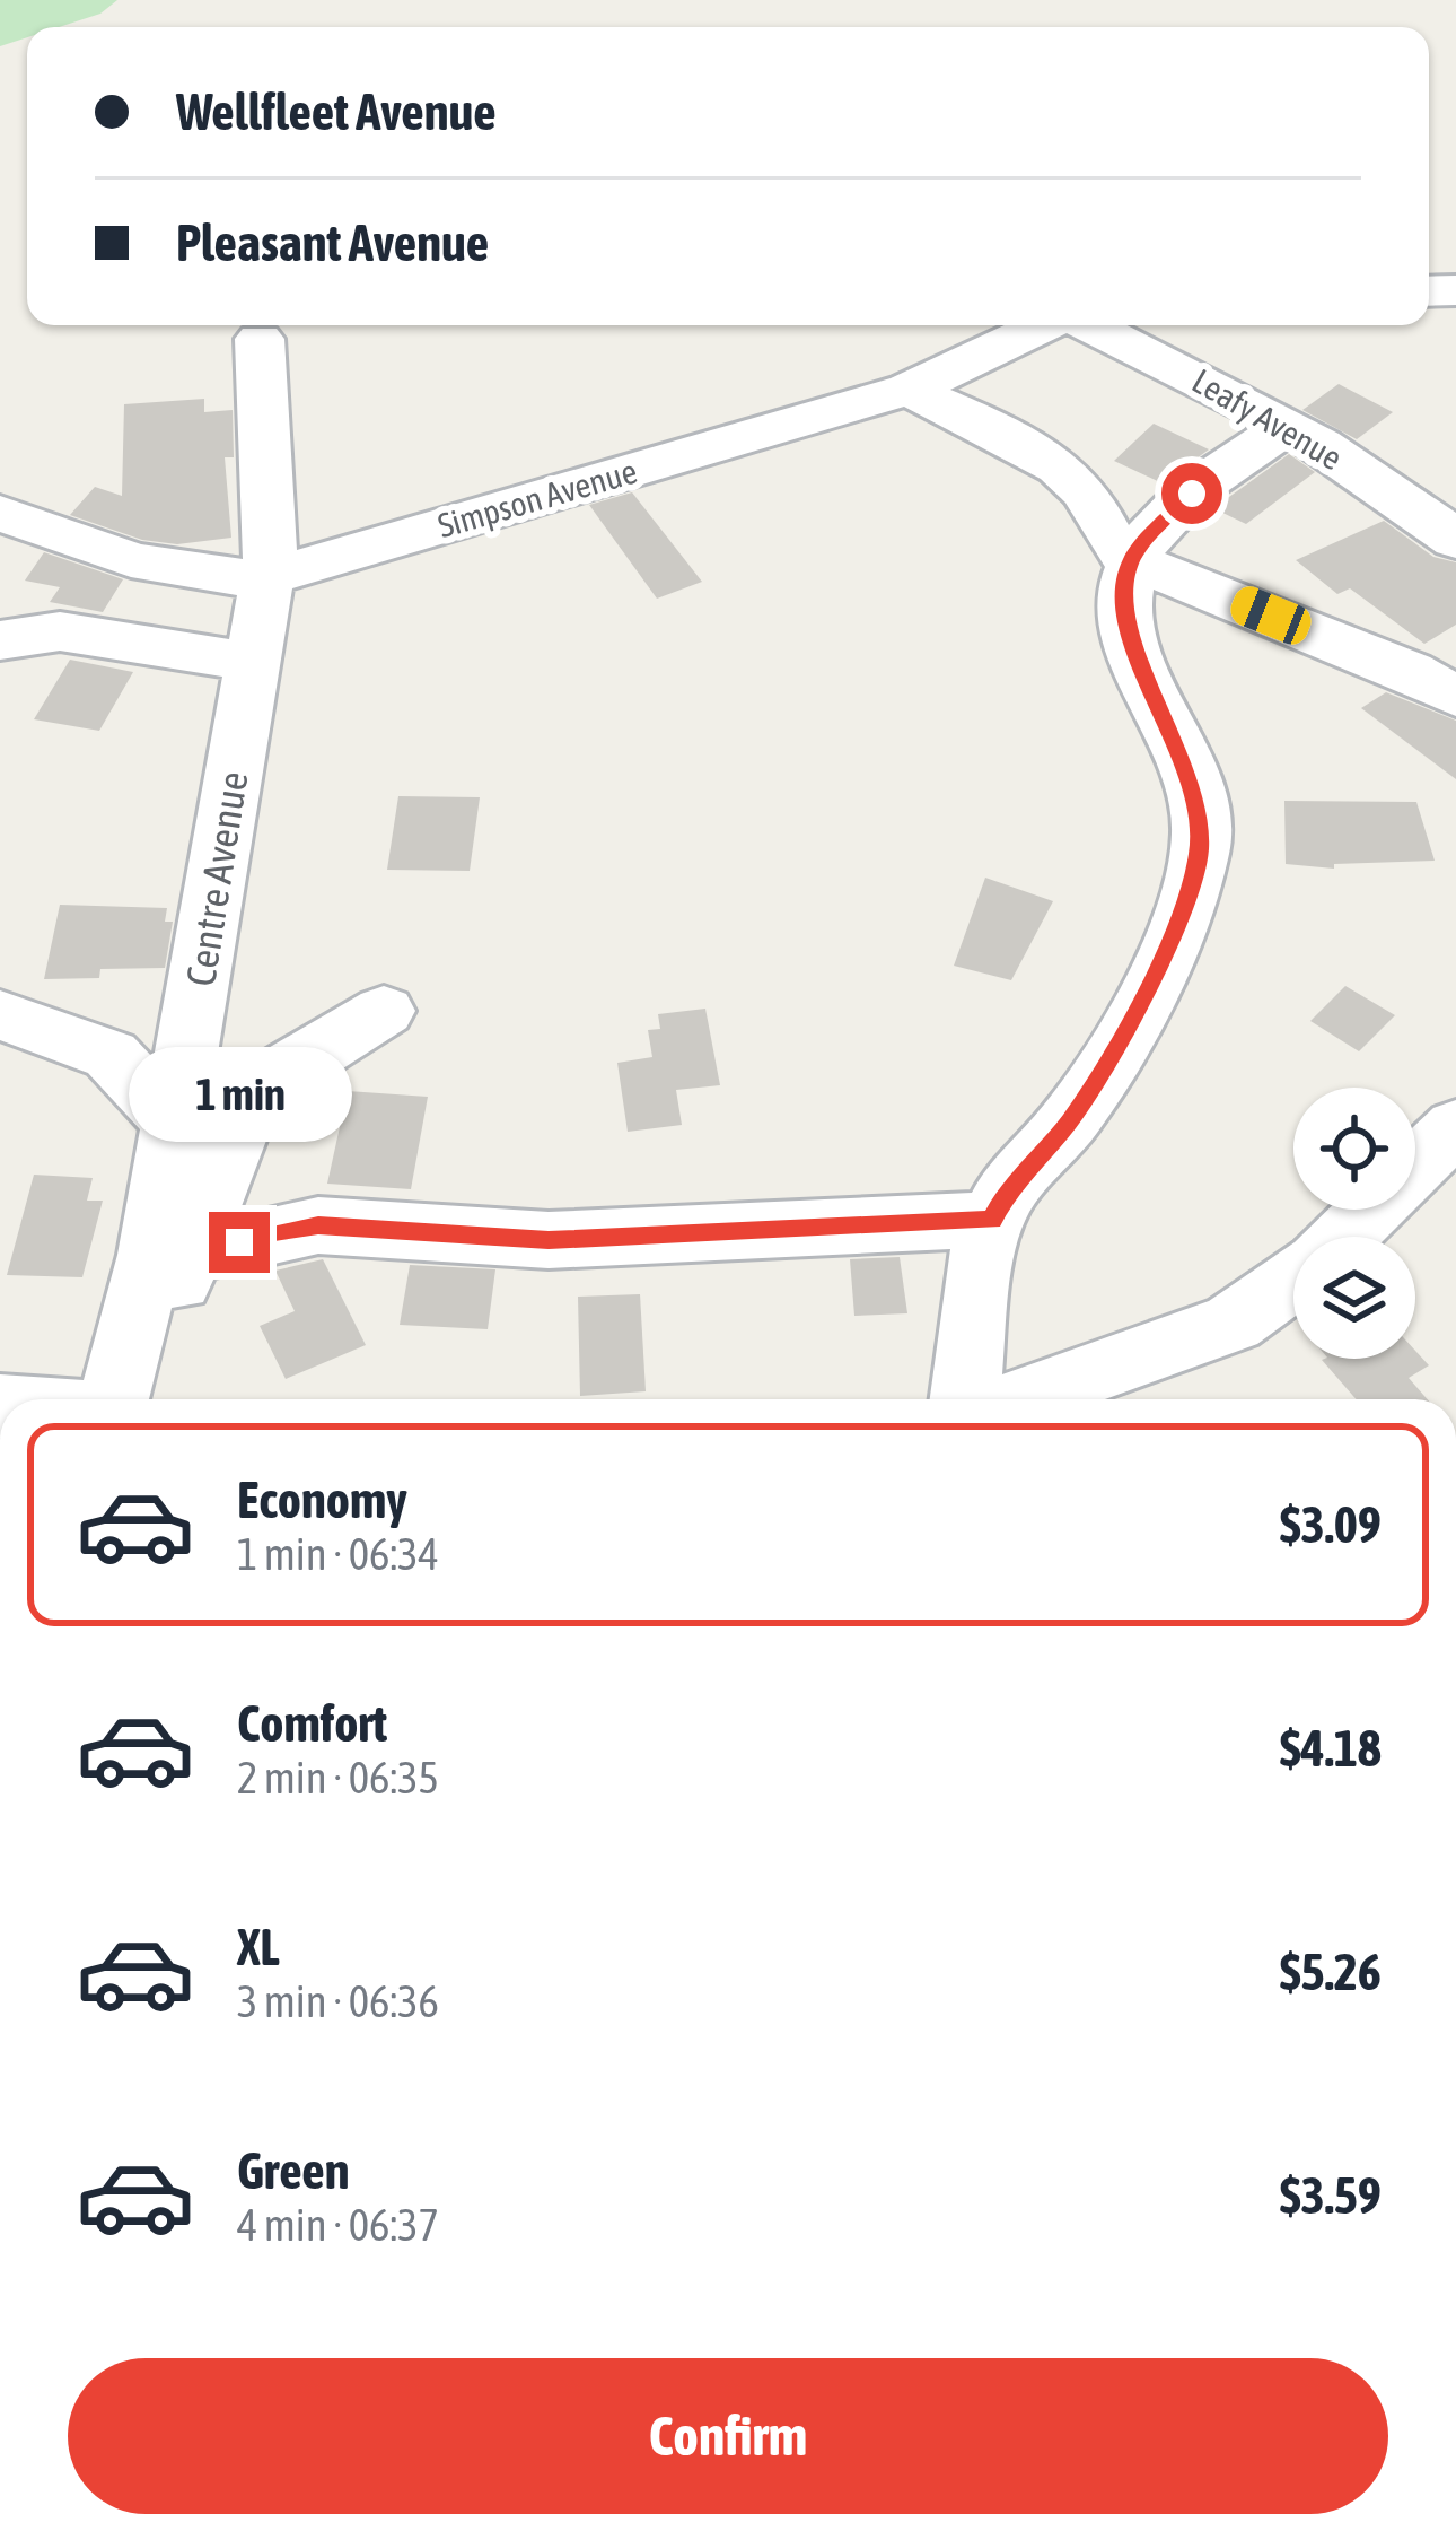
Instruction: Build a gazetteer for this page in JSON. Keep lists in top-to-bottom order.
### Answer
{
  "streets": {
    "street": ["Leafy Avenue", "Simpson Avenue", "Centre Avenue"]
  },
  "crossings": [
    ["Simpson Avenue", "Centre Avenue"]
  ],
  "page": {
    "banner": ["Wellfleet Avenue", "Pleasant Avenue"],
    "bubble": "1 min",
    "list": [
      {
        "name": "Economy",
        "note": "1 min · 06:34",
        "value": "$3.09"
      },
      {
        "name": "Comfort",
        "note": "2 min · 06:35",
        "value": "$4.18"
      },
      {
        "name": "XL",
        "note": "3 min · 06:36",
        "value": "$5.26"
      },
      {
        "name": "Green",
        "note": "4 min · 06:37",
        "value": "$3.59"
      }
    ],
    "buttons": "Confirm"
  }
}
